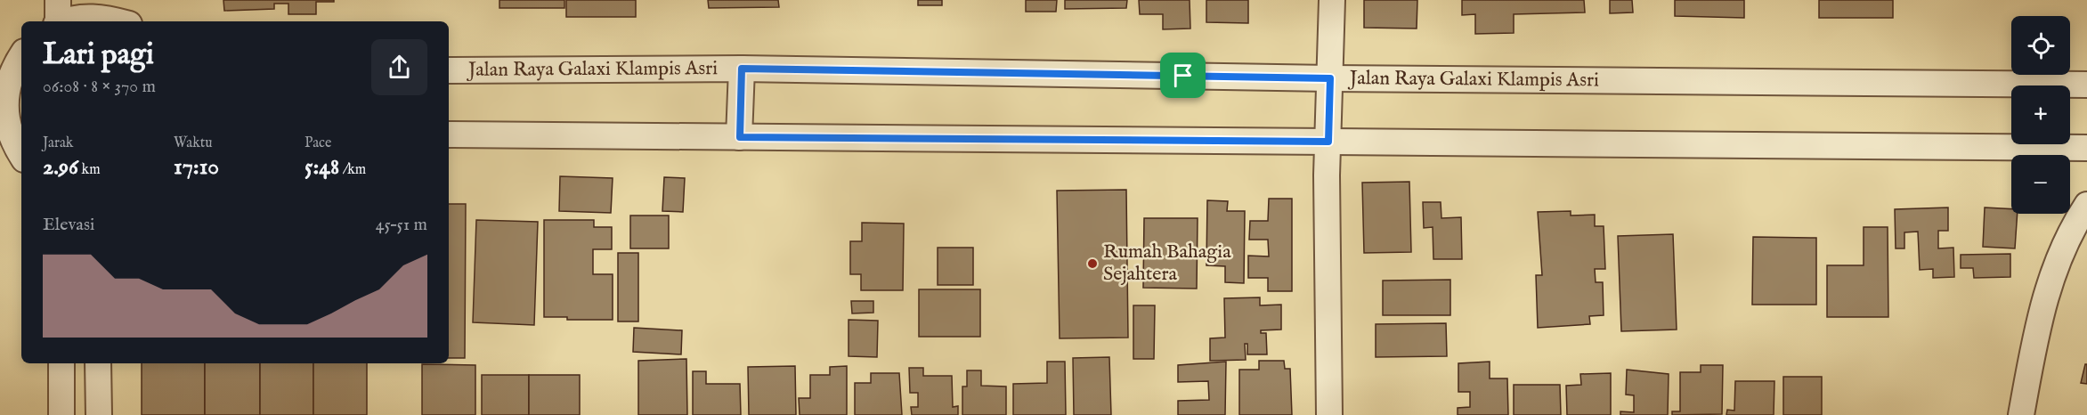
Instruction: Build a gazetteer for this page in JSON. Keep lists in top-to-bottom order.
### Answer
{
  "streets": {
    "street": ["Jalan Raya Galaxi Klampis Asri"]
  },
  "places": ["Rumah Bahagia Sejahtera"],
  "page": {
    "map_buttons": ["+", "−"],
    "heading": ["Lari pagi", "06:08 · 8 × 370 m"],
    "stats": [
      ["Jarak", "2.96 km"],
      ["Waktu", "17:10"],
      ["Pace", "5:48 /km"]
    ],
    "chart": ["Elevasi", "45–51 m"]
  }
}
